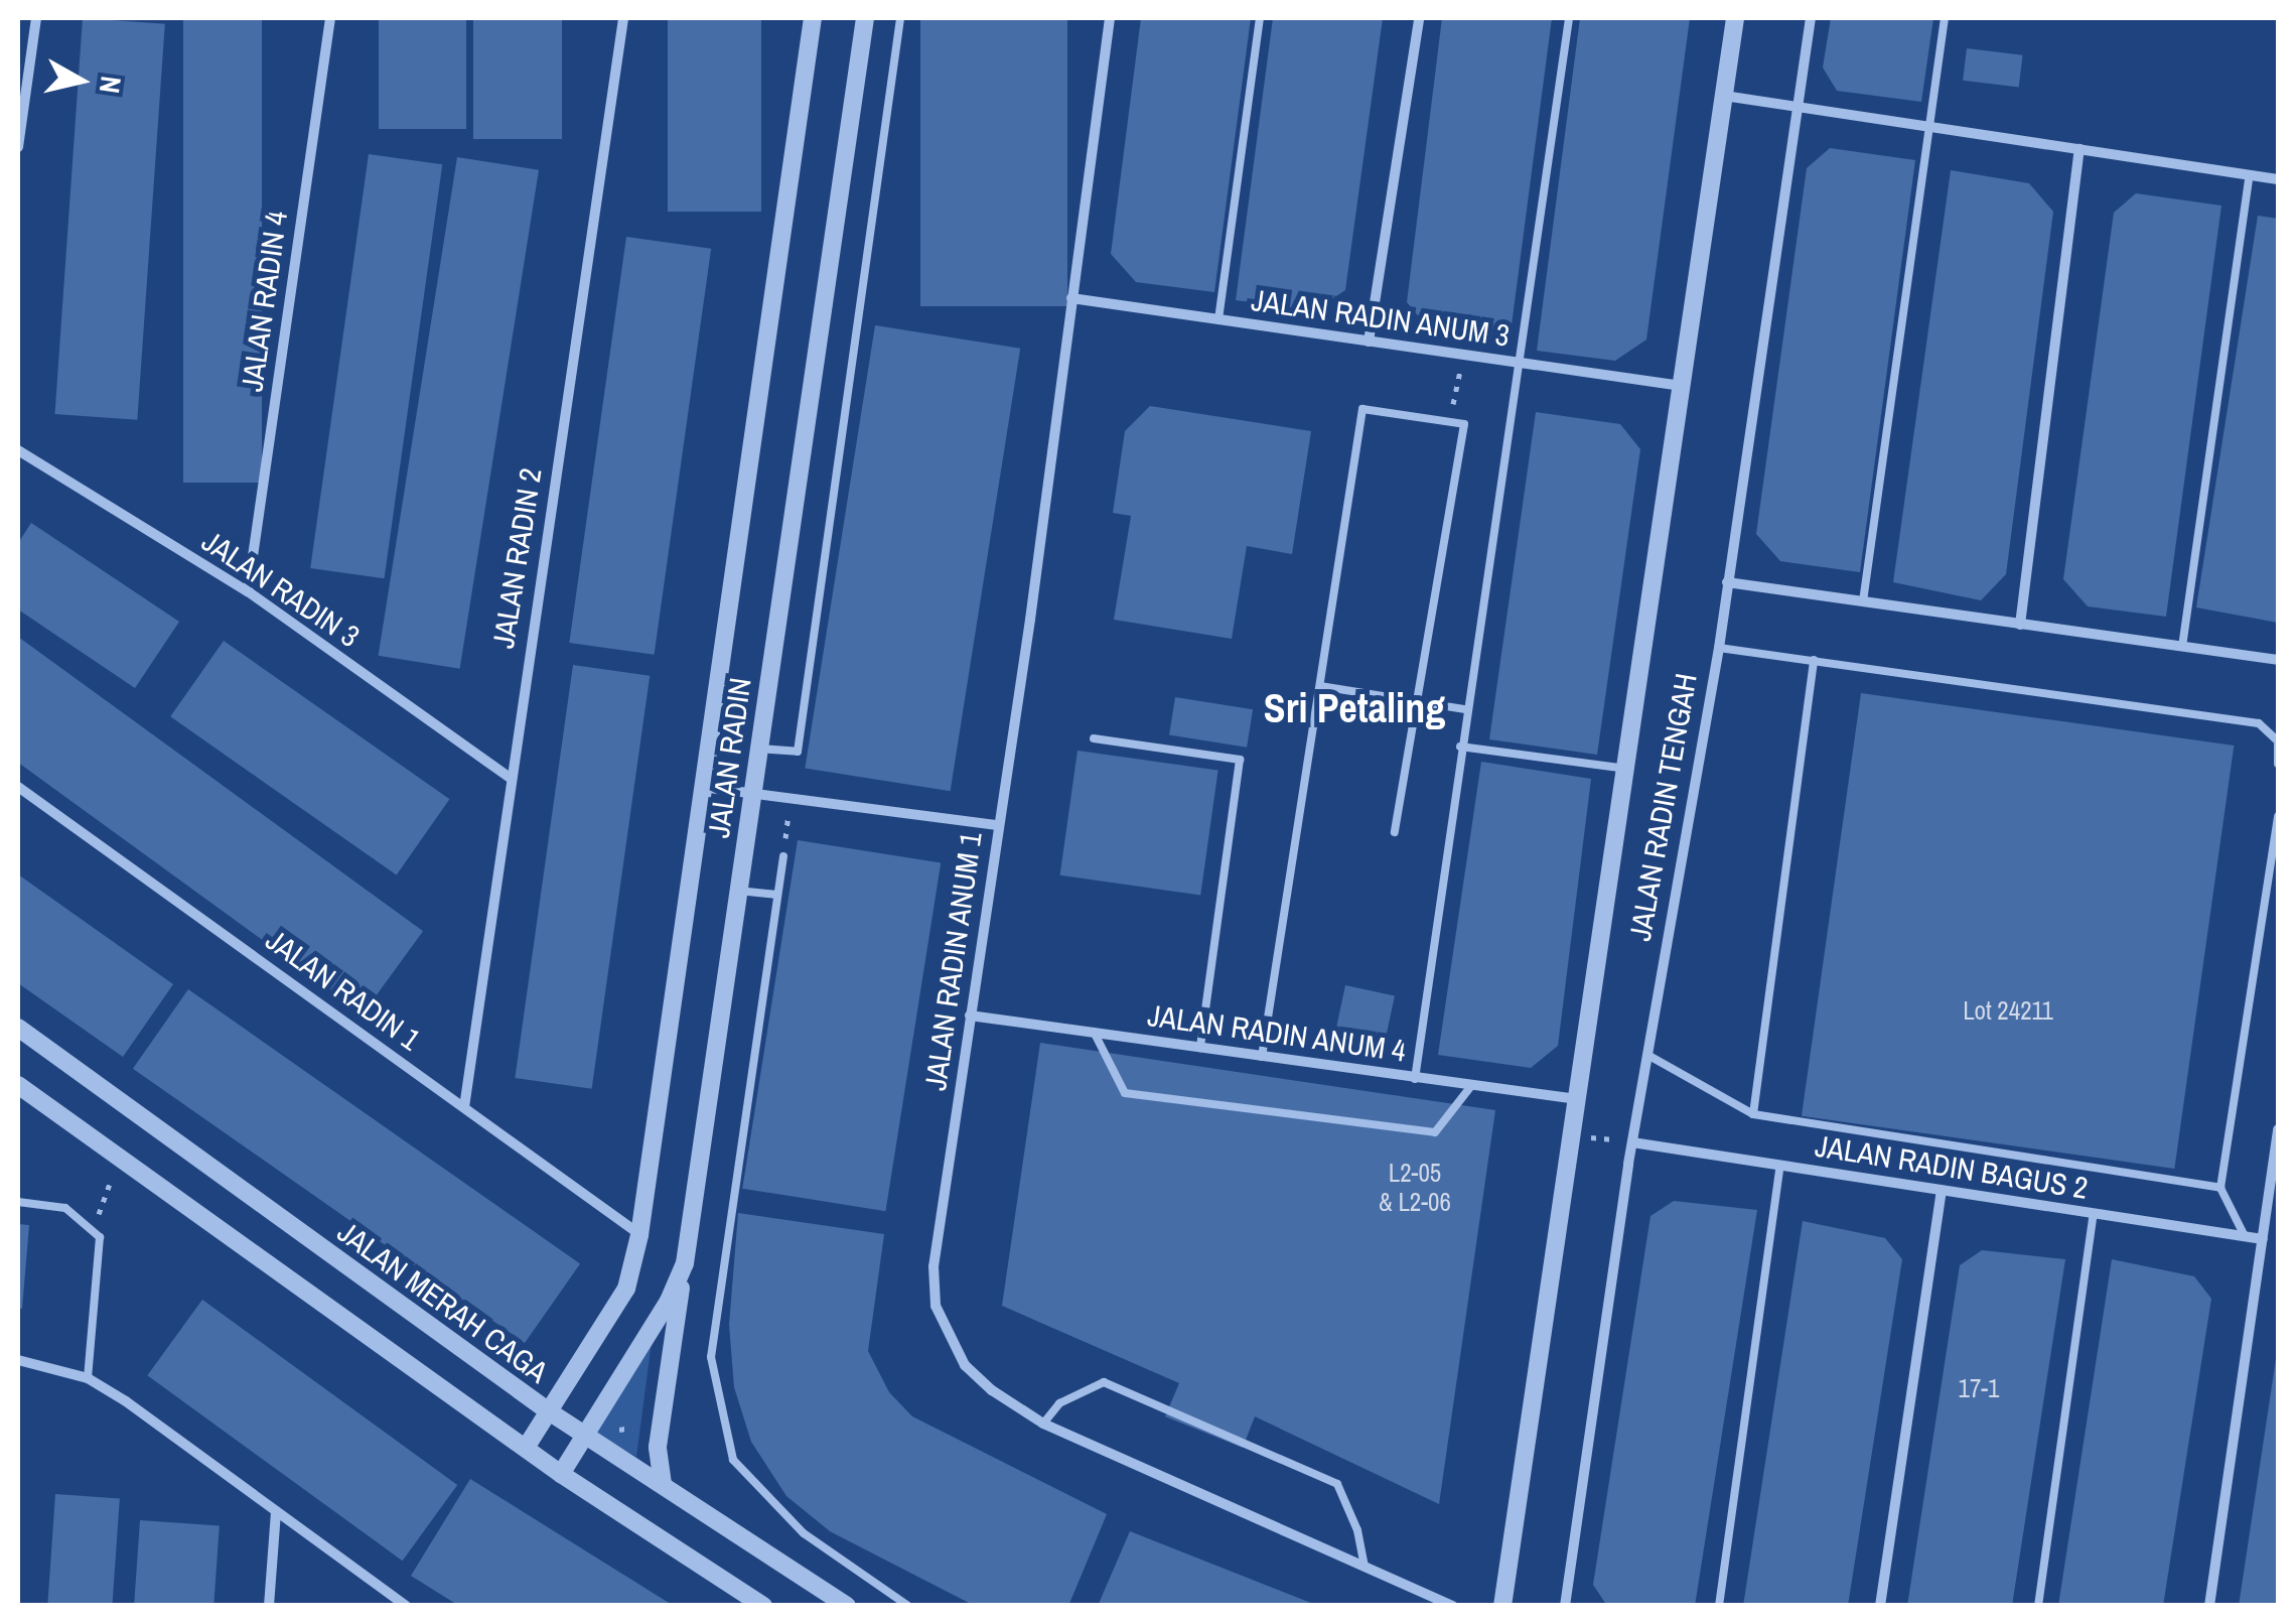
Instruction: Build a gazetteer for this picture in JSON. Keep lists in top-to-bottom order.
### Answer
{
  "streets": {
    "street": [
      "JALAN RADIN 4",
      "JALAN RADIN ANUM 3",
      "JALAN RADIN 2",
      "JALAN RADIN 3",
      "JALAN RADIN",
      "JALAN RADIN TENGAH",
      "JALAN RADIN ANUM 1",
      "JALAN RADIN 1",
      "JALAN RADIN ANUM 4",
      "JALAN RADIN BAGUS 2",
      "JALAN MERAH CAGA"
    ]
  },
  "crossings": [
    ["JALAN RADIN 4", "JALAN RADIN 3"],
    ["JALAN RADIN ANUM 3", "JALAN RADIN TENGAH"],
    ["JALAN RADIN ANUM 3", "JALAN RADIN ANUM 1"],
    ["JALAN RADIN 2", "JALAN RADIN 3"],
    ["JALAN RADIN 2", "JALAN RADIN 1"],
    ["JALAN RADIN", "JALAN RADIN 1"],
    ["JALAN RADIN", "JALAN MERAH CAGA"],
    ["JALAN RADIN TENGAH", "JALAN RADIN ANUM 4"],
    ["JALAN RADIN TENGAH", "JALAN RADIN BAGUS 2"],
    ["JALAN RADIN ANUM 1", "JALAN RADIN ANUM 4"]
  ],
  "districts": ["Sri Petaling"],
  "house_numbers": ["Lot 24211", "L2-05 & L2-06", "17-1"],
  "north": "right"
}
